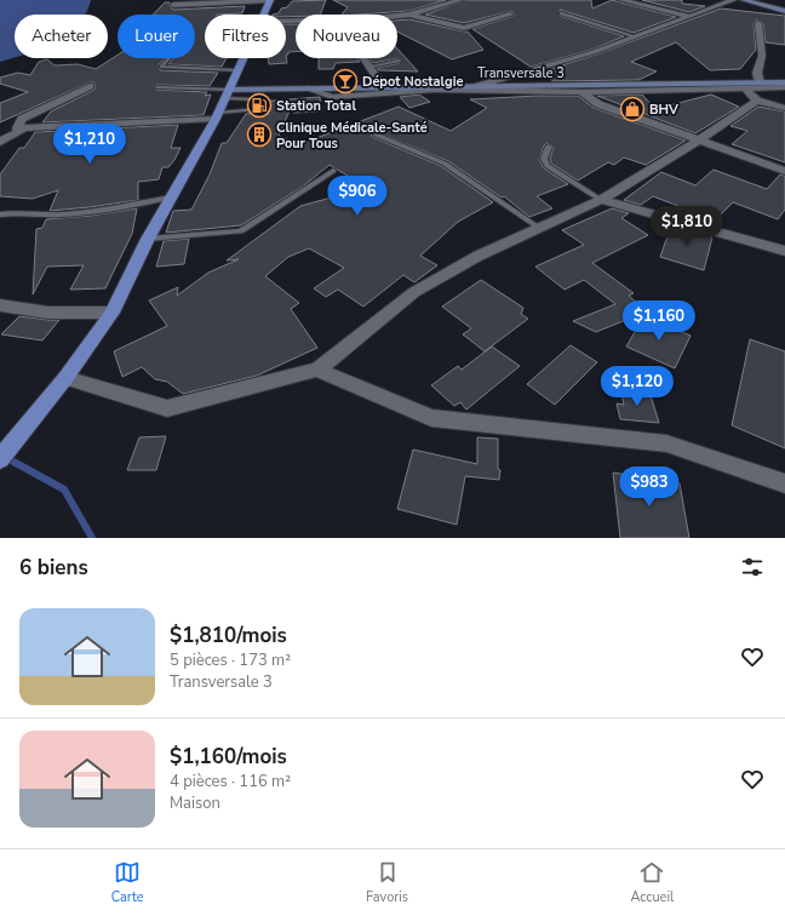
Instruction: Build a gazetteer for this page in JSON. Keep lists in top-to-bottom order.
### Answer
{
  "streets": {
    "main road": ["Transversale 3"]
  },
  "places": {
    "bar": ["Dépot Nostalgie"],
    "fuel station": ["Station Total"],
    "shop": ["BHV"],
    "building": ["Clinique Médicale-Santé Pour Tous"]
  },
  "page": {
    "chip": [
      "Acheter",
      "Louer",
      "Filtres",
      "Nouveau"
    ],
    "price": [
      "$1,210",
      "$906",
      "$1,810",
      "$1,160",
      "$1,120",
      "$983"
    ],
    "heading": "6 biens",
    "list": [
      {
        "name": "$1,810/mois",
        "note": "5 pièces · 173 m² · Transversale 3"
      },
      {
        "name": "$1,160/mois",
        "note": "4 pièces · 116 m² · Maison"
      }
    ],
    "tabs": ["Carte", "Favoris", "Accueil"]
  }
}
